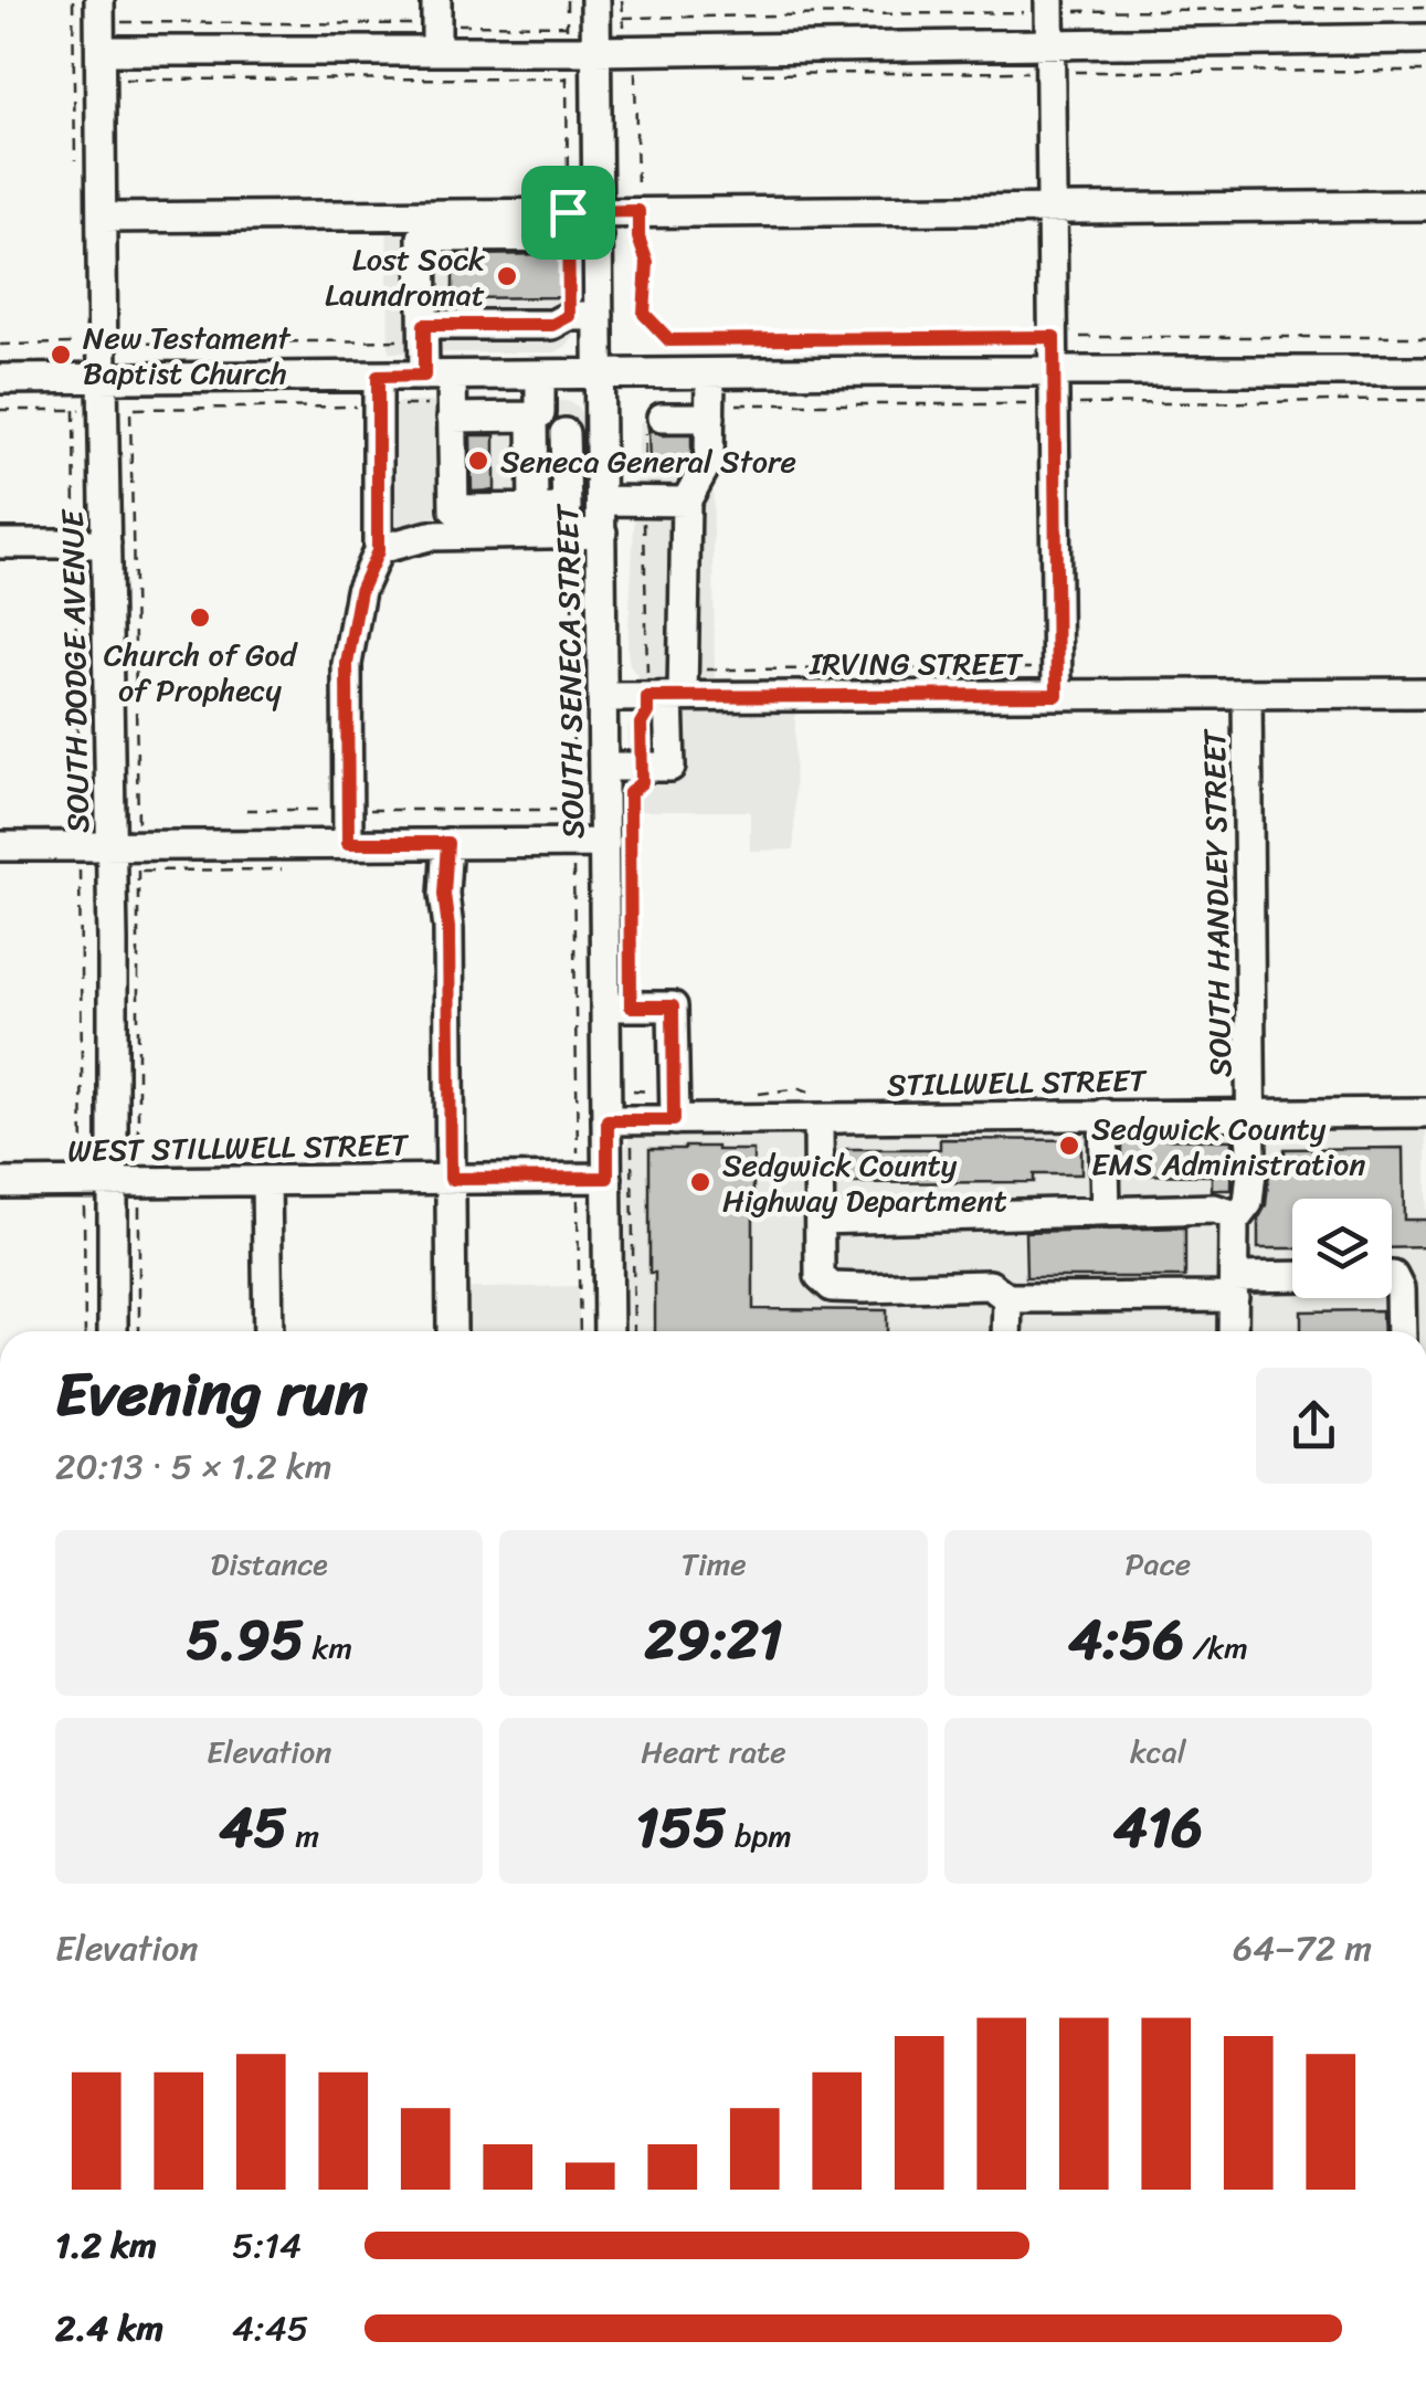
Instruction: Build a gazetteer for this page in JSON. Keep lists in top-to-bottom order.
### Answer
{
  "streets": {
    "street": [
      "IRVING STREET",
      "SOUTH DODGE AVENUE",
      "SOUTH SENECA STREET",
      "SOUTH HANDLEY STREET",
      "STILLWELL STREET",
      "WEST STILLWELL STREET"
    ]
  },
  "crossings": [
    ["IRVING STREET", "SOUTH SENECA STREET"],
    ["IRVING STREET", "SOUTH HANDLEY STREET"],
    ["SOUTH DODGE AVENUE", "WEST STILLWELL STREET"],
    ["SOUTH SENECA STREET", "STILLWELL STREET"],
    ["SOUTH SENECA STREET", "WEST STILLWELL STREET"],
    ["SOUTH HANDLEY STREET", "STILLWELL STREET"]
  ],
  "places": [
    "Lost Sock Laundromat",
    "New Testament Baptist Church",
    "Seneca General Store",
    "Church of God of Prophecy",
    "Sedgwick County EMS Administration",
    "Sedgwick County Highway Department"
  ],
  "page": {
    "heading": ["Evening run", "20:13 · 5 × 1.2 km"],
    "stats": [
      ["Distance", "5.95 km"],
      ["Time", "29:21"],
      ["Pace", "4:56 /km"],
      ["Elevation", "45 m"],
      ["Heart rate", "155 bpm"],
      ["kcal", "416"]
    ],
    "chart": ["Elevation", "64–72 m"],
    "list": [
      {
        "name": "1.2 km",
        "note": "5:14"
      },
      {
        "name": "2.4 km",
        "note": "4:45"
      }
    ]
  }
}
